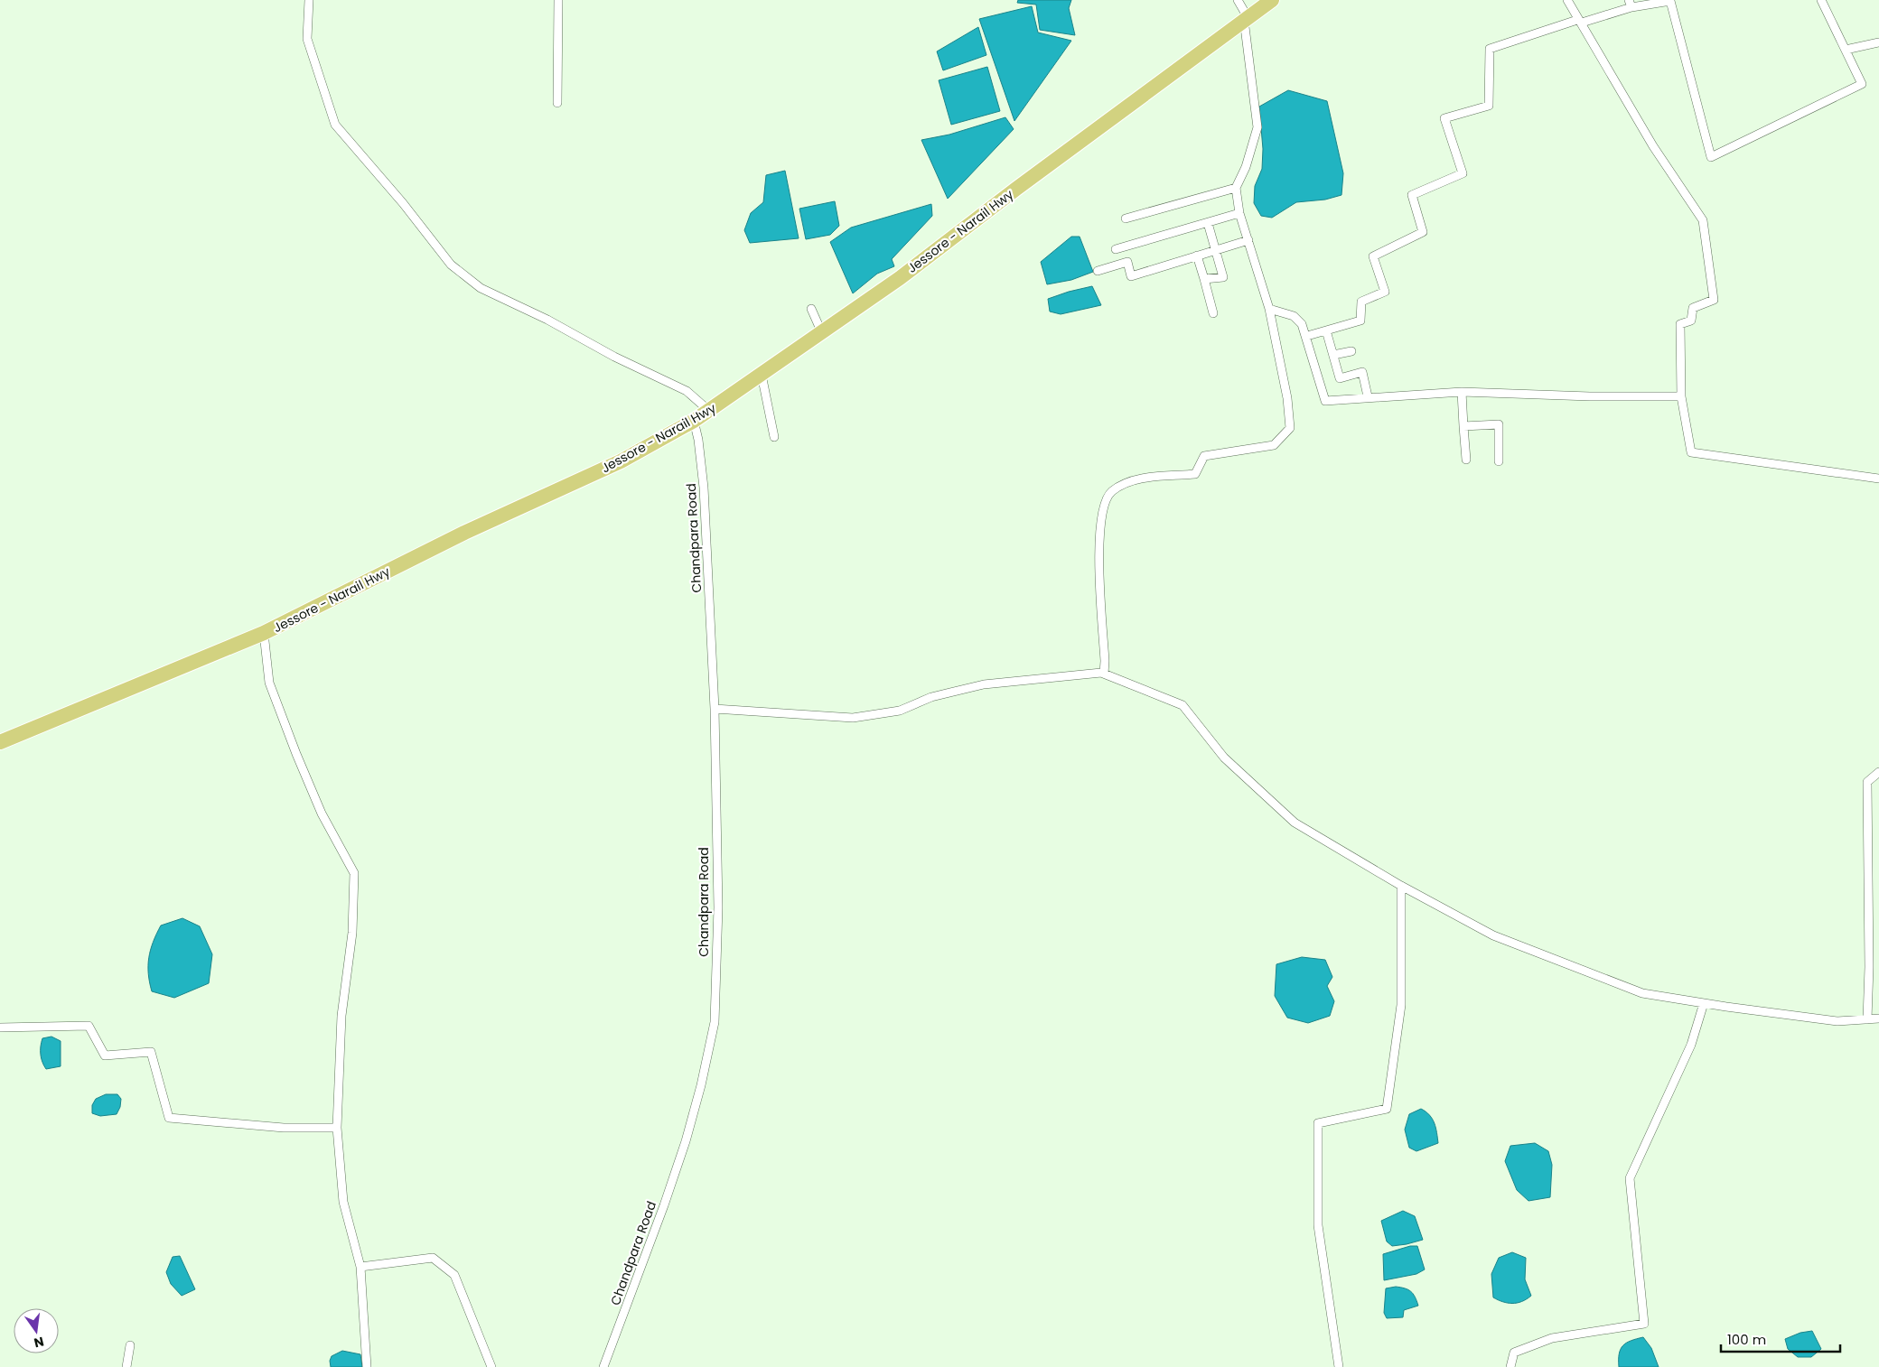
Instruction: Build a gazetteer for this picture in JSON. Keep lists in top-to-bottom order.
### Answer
{
  "streets": {
    "highway": ["Jessore - Narail Hwy"],
    "street": ["Chandpara Road"]
  },
  "crossings": [
    ["Jessore - Narail Hwy", "Chandpara Road"]
  ],
  "scale_bar": "100 m",
  "north": "bottom"
}
